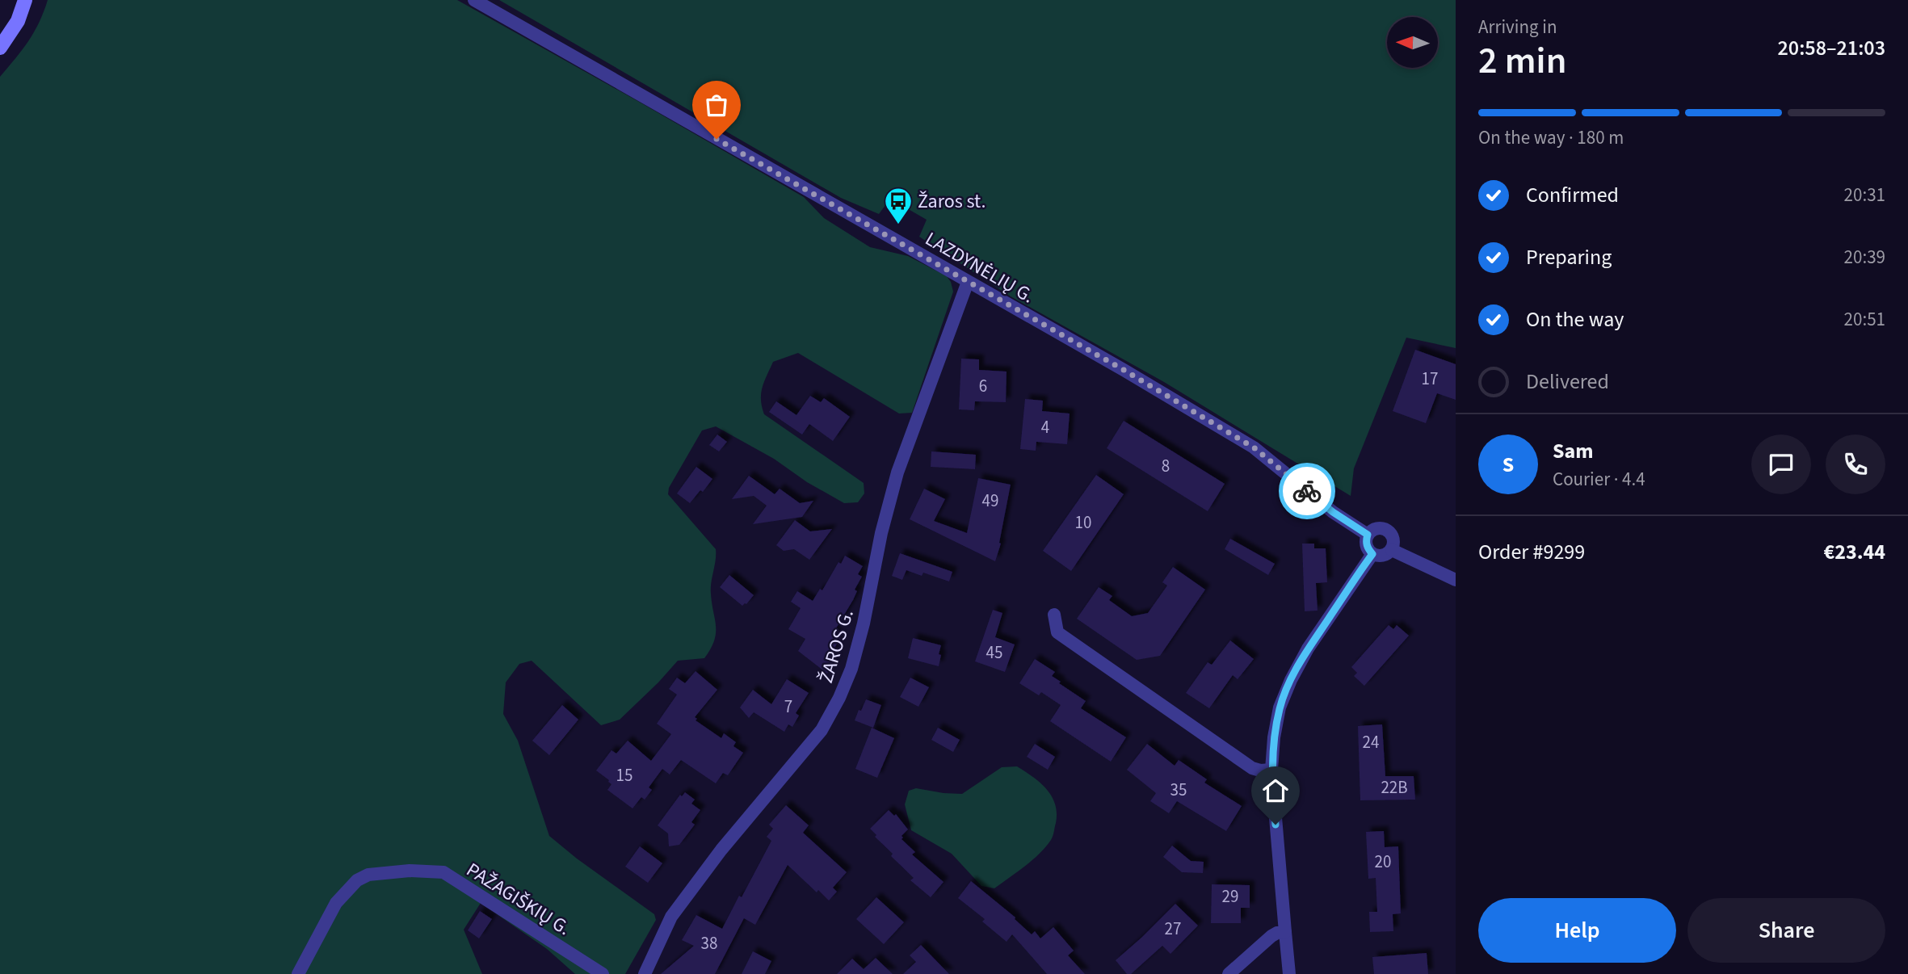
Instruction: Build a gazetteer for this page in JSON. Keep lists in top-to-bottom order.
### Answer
{
  "streets": {
    "street": ["LAZDYNĖLIŲ G.", "ŽAROS G.", "PAŽAGIŠKIŲ G."]
  },
  "crossings": [
    ["LAZDYNĖLIŲ G.", "ŽAROS G."]
  ],
  "places": {
    "bus stop": ["Žaros st."]
  },
  "house_numbers": [
    "17",
    "6",
    "4",
    "8",
    "49",
    "10",
    "45",
    "7",
    "24",
    "15",
    "22B",
    "35",
    "20",
    "29",
    "27",
    "38"
  ],
  "north": "left",
  "page": {
    "heading": ["2 min", "Arriving in", "20:58–21:03"],
    "panel": [
      "Sam",
      "Courier · 4.4",
      "Order #9299",
      "€23.44"
    ],
    "bar": "On the way · 180 m",
    "list": [
      ["Confirmed", "20:31"],
      ["Preparing", "20:39"],
      ["On the way", "20:51"],
      "Delivered"
    ],
    "round": "S",
    "buttons": ["Help", "Share"]
  }
}
